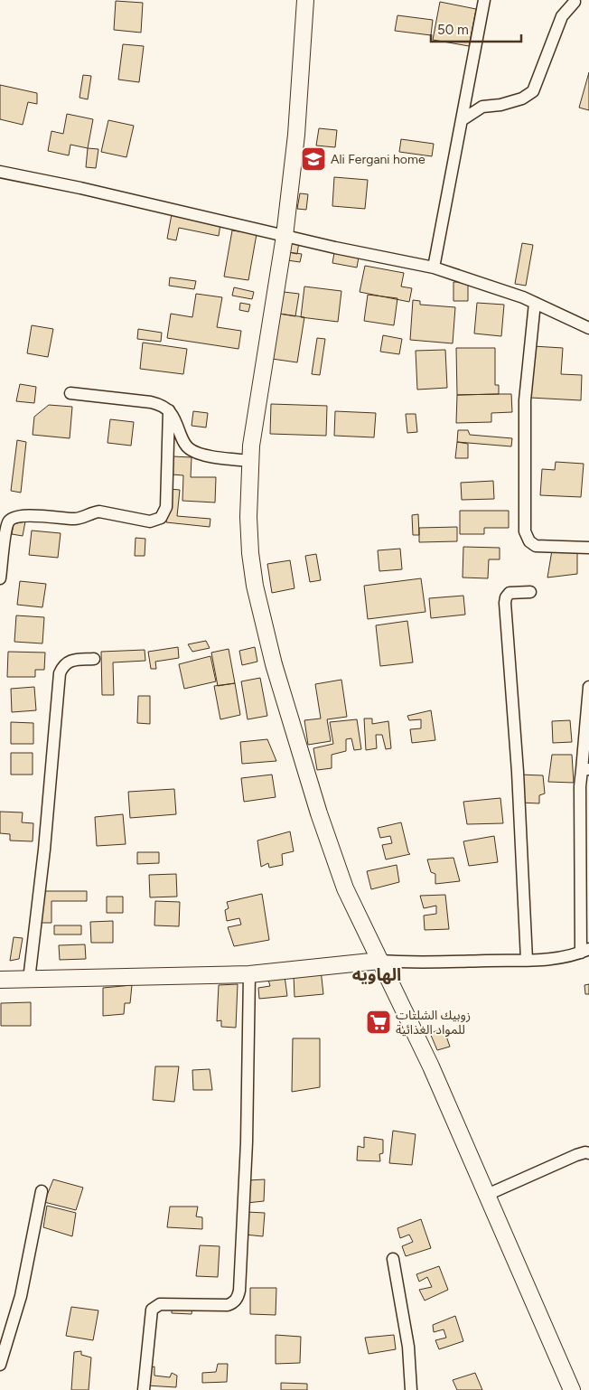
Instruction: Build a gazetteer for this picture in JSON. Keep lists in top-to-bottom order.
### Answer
{
  "districts": ["الهاويه"],
  "places": {
    "school or university": ["Ali Fergani home"],
    "supermarket": ["زوبيك الشلتات للمواد الغذائية"]
  },
  "scale_bar": "50 m"
}
